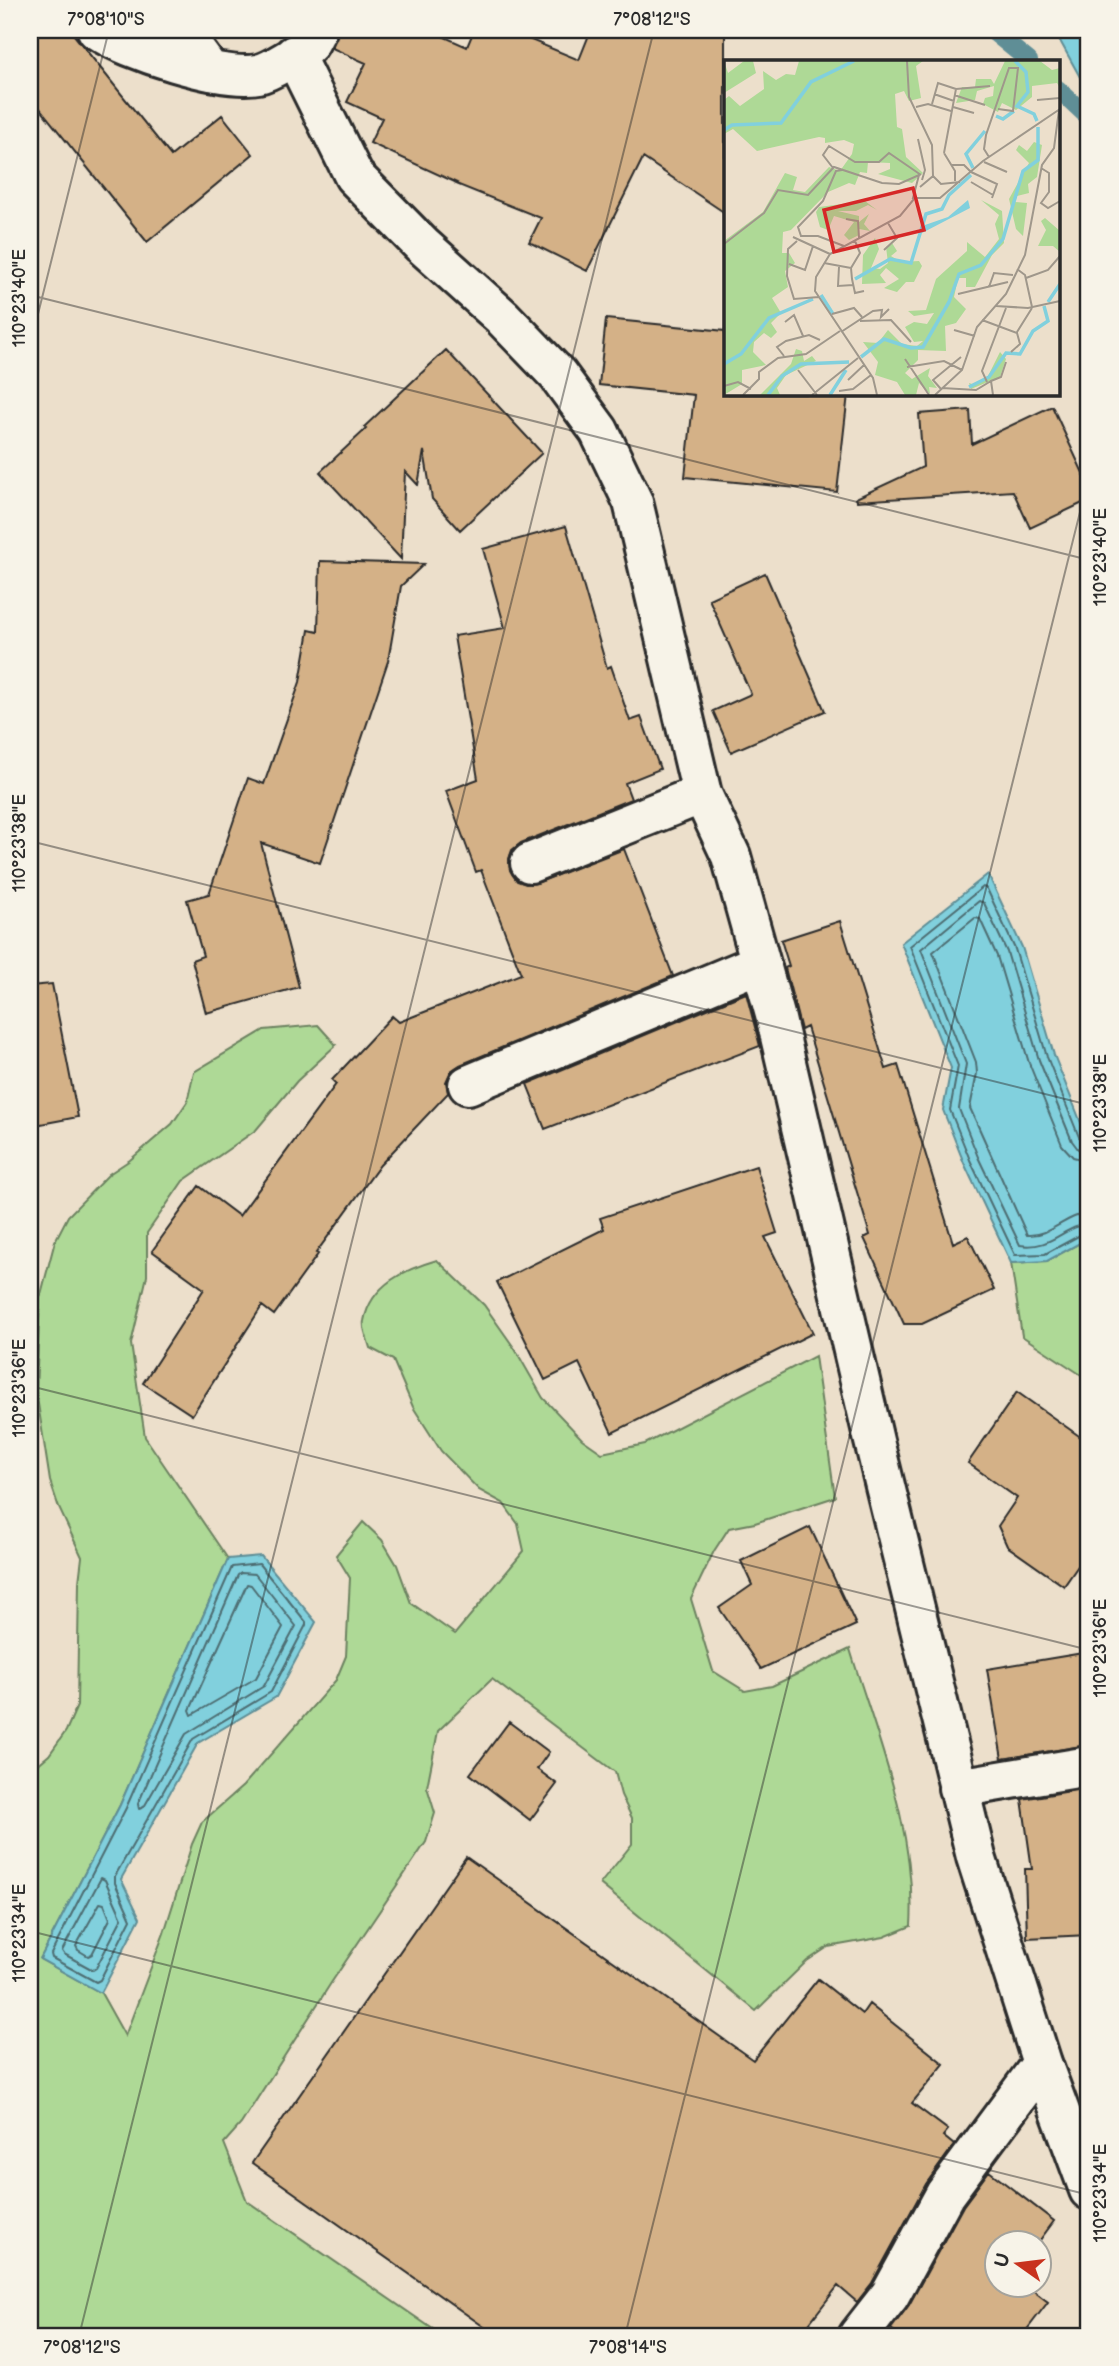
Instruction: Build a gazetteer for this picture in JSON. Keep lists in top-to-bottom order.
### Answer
{
  "north": "left",
  "coordinates": [
    "7°08'10\"S",
    "7°08'12\"S",
    "110°23'40\"E",
    "110°23'38\"E",
    "110°23'36\"E",
    "110°23'34\"E",
    "7°08'14\"S"
  ]
}
